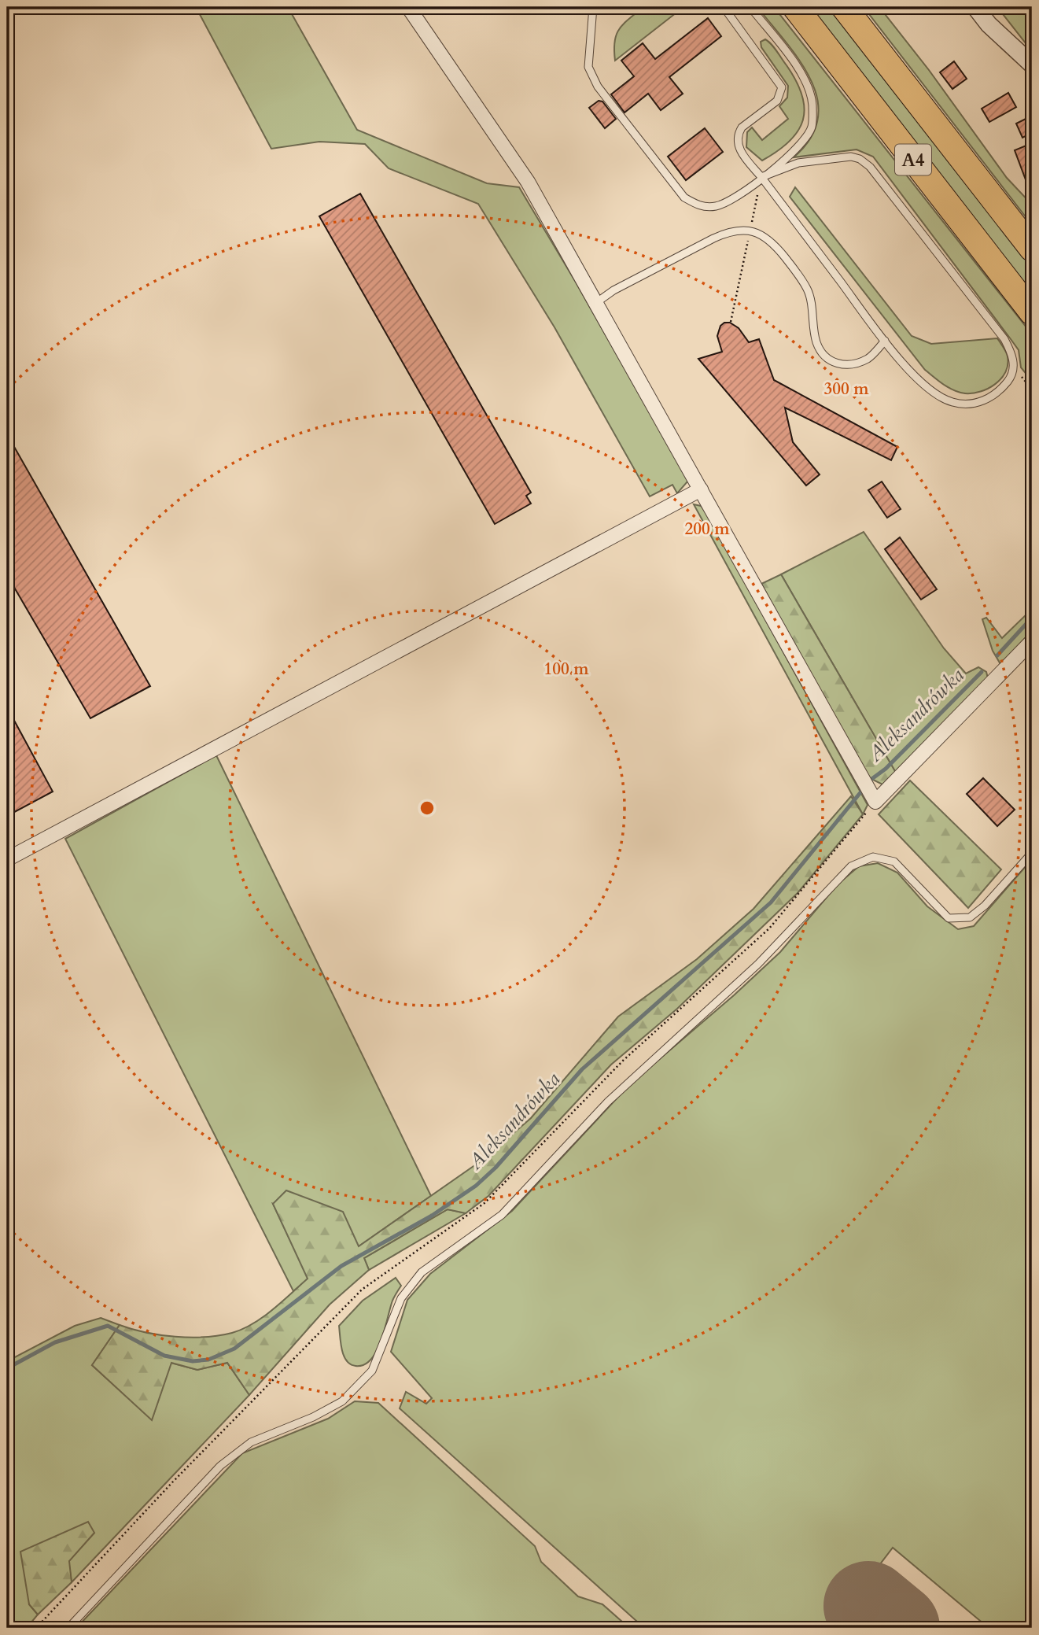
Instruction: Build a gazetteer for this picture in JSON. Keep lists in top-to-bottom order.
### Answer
{
  "streets": {
    "highway": ["A4"]
  },
  "water": ["Aleksandrówka"],
  "rings": ["300 m", "200 m", "100 m"]
}
